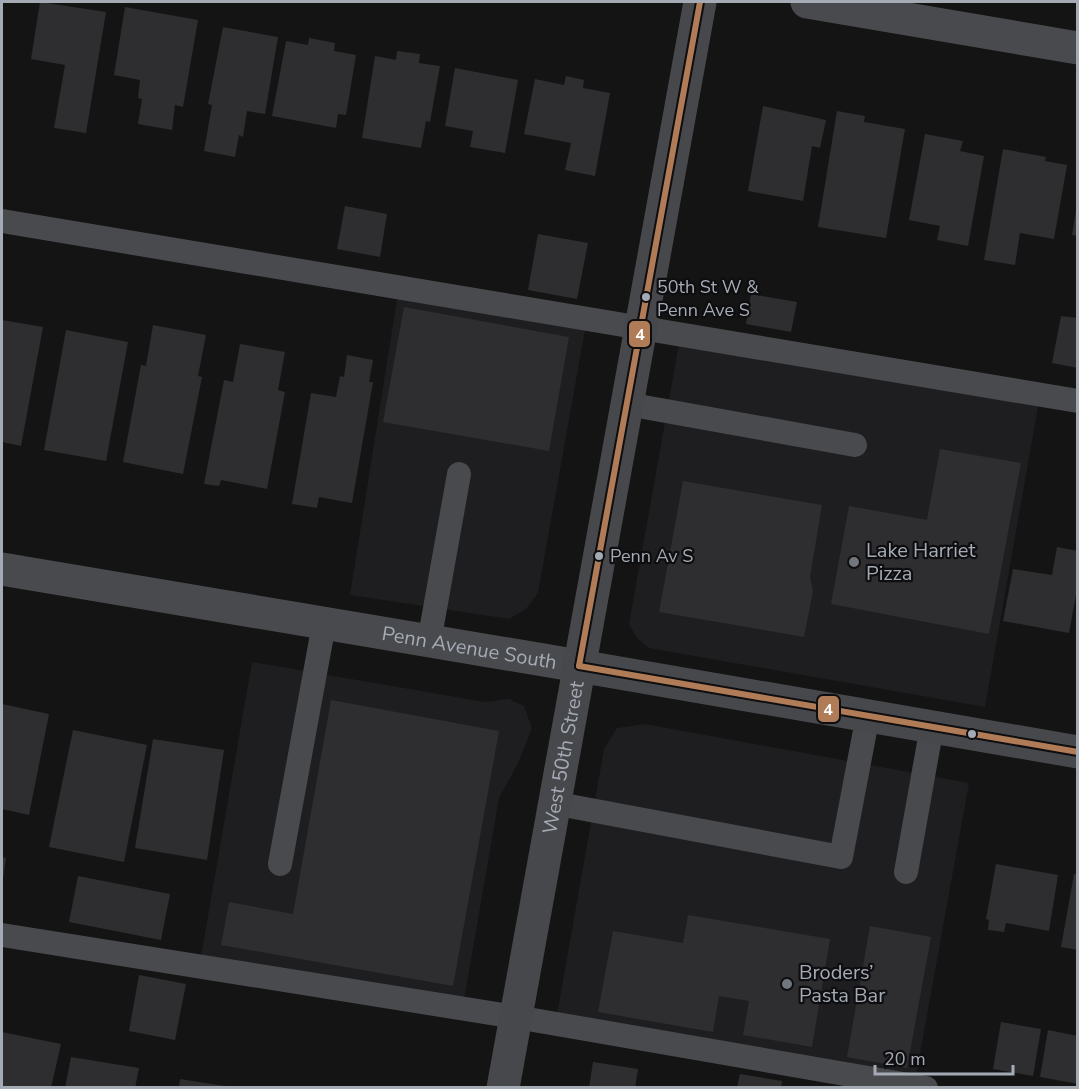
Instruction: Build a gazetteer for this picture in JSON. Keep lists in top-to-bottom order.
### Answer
{
  "streets": {
    "main road": ["Penn Avenue South", "West 50th Street"]
  },
  "crossings": [
    ["Penn Avenue South", "West 50th Street"]
  ],
  "places": [
    "50th St W & Penn Ave S",
    "Penn Av S",
    "Lake Harriet Pizza",
    "Broders’ Pasta Bar"
  ],
  "lines": ["transit line 4"],
  "scale_bar": "20 m"
}
